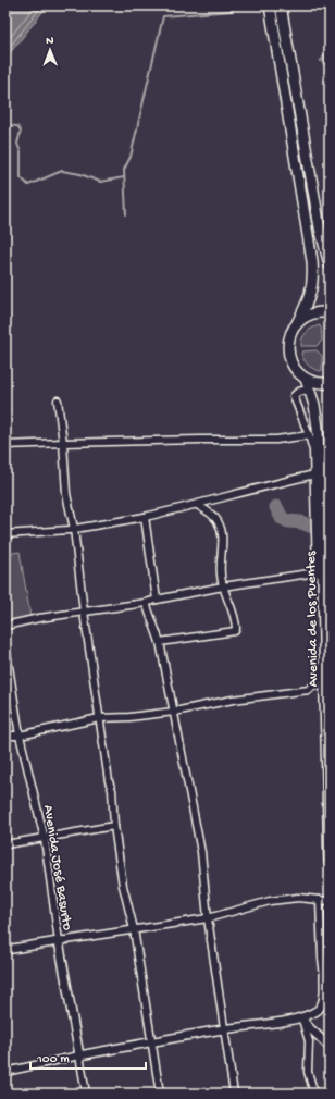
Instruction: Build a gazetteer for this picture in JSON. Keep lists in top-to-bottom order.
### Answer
{
  "streets": {
    "main road": ["Avenida de los Puentes"],
    "street": ["Avenida José Basurto"]
  },
  "scale_bar": "100 m",
  "north": "top"
}
